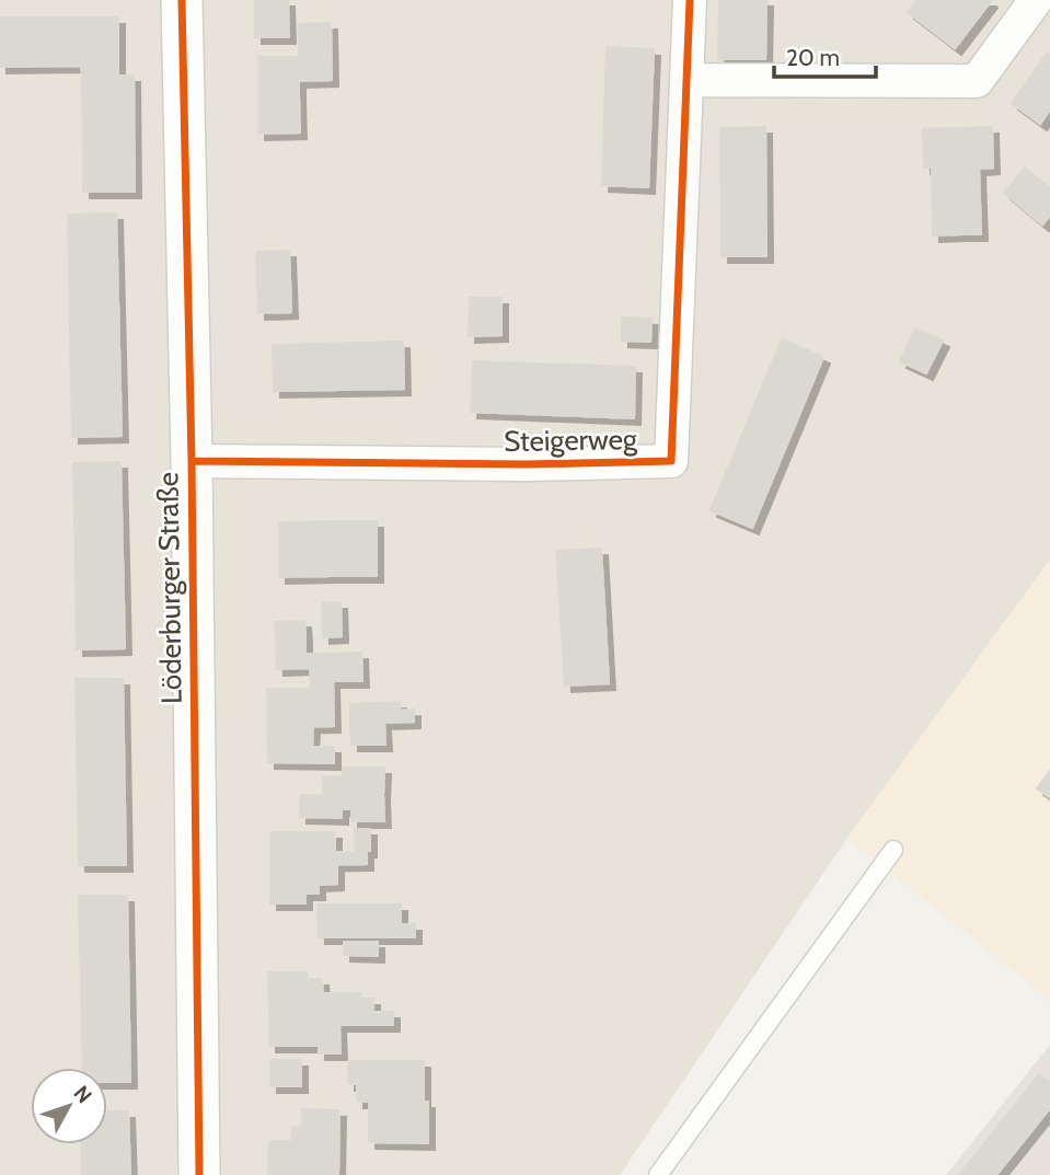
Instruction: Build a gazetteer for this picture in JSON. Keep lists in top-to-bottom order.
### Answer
{
  "streets": {
    "street": ["Steigerweg", "Löderburger Straße"]
  },
  "crossings": [
    ["Steigerweg", "Löderburger Straße"]
  ],
  "scale_bar": "20 m",
  "north": "top right"
}
